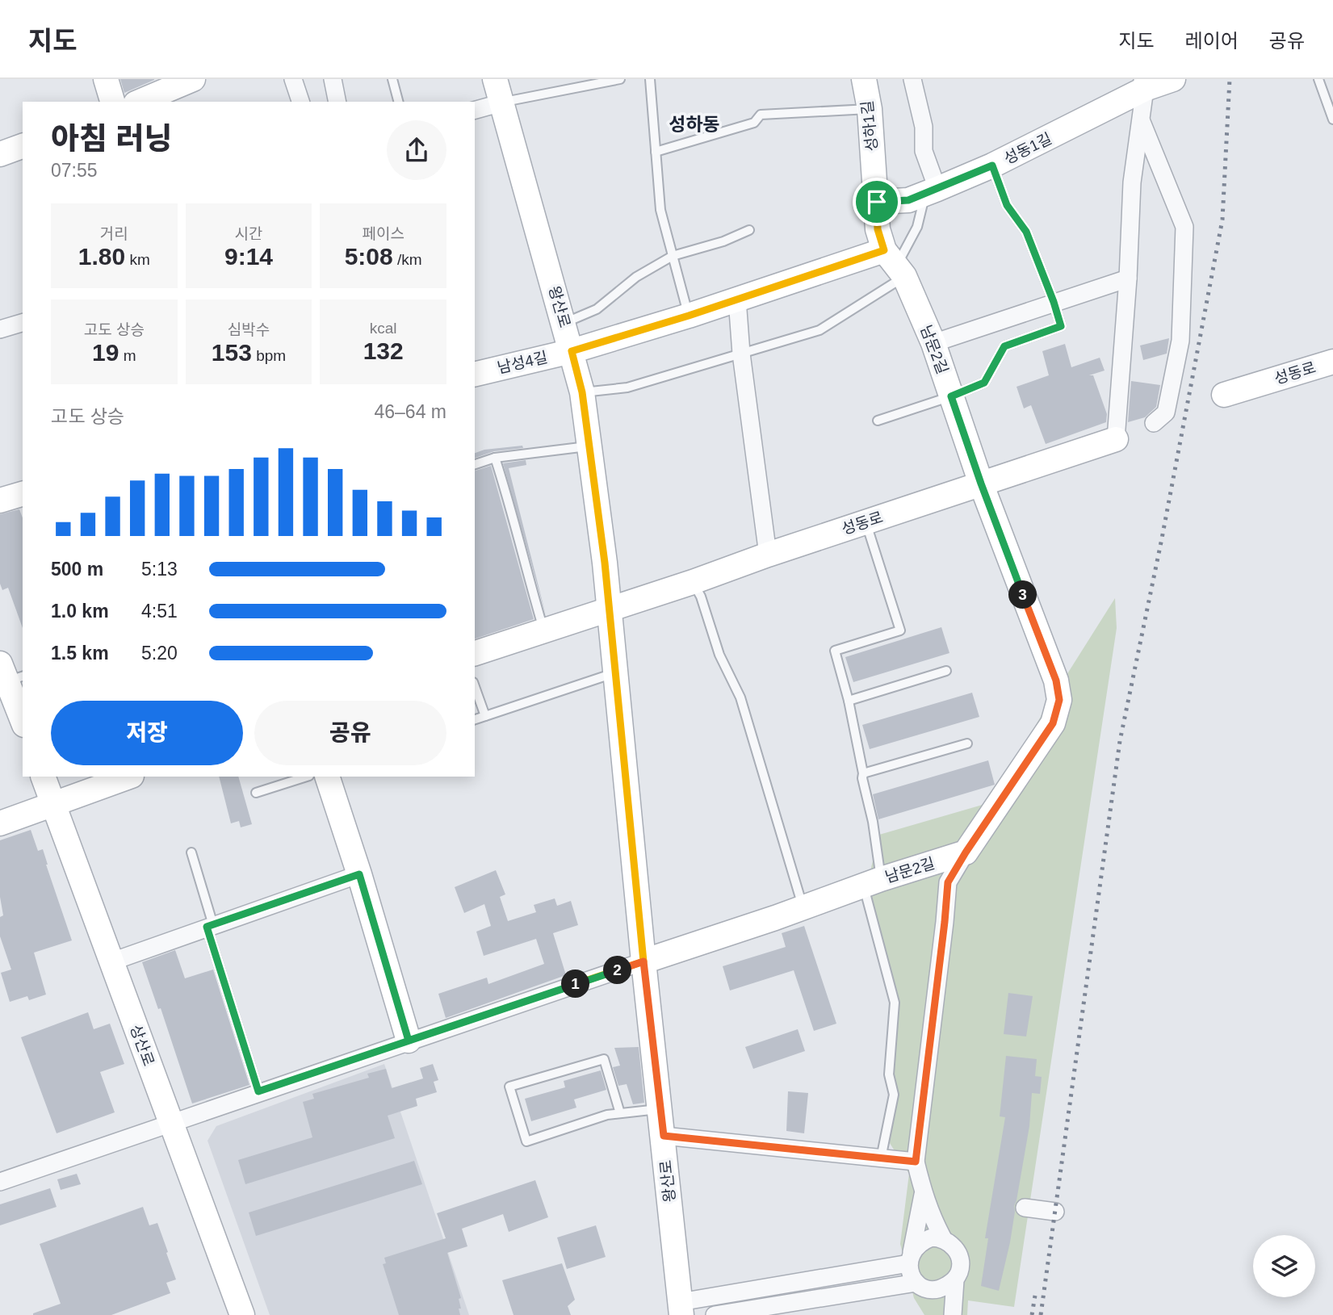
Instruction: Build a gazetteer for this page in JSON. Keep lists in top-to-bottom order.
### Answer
{
  "streets": {
    "street": [
      "성하1길",
      "성동1길",
      "왕산로",
      "남문2길",
      "남성4길",
      "성동로",
      "상산로"
    ]
  },
  "crossings": [
    ["성하1길", "성동1길"],
    ["성하1길", "남문2길"],
    ["왕산로", "남문2길"],
    ["왕산로", "남성4길"],
    ["왕산로", "성동로"],
    ["남문2길", "성동로"]
  ],
  "districts": ["성하동"],
  "page": {
    "header": "지도",
    "nav": ["지도", "레이어", "공유"],
    "heading": ["아침 러닝", "07:55"],
    "stats": [
      ["거리", "1.80 km"],
      ["시간", "9:14"],
      ["페이스", "5:08 /km"],
      ["고도 상승", "19 m"],
      ["심박수", "153 bpm"],
      ["kcal", "132"]
    ],
    "chart": ["고도 상승", "46–64 m"],
    "list": [
      {
        "name": "500 m",
        "note": "5:13"
      },
      {
        "name": "1.0 km",
        "note": "4:51"
      },
      {
        "name": "1.5 km",
        "note": "5:20"
      }
    ],
    "pins": ["3", "2", "1"],
    "buttons": ["저장", "공유"]
  }
}
